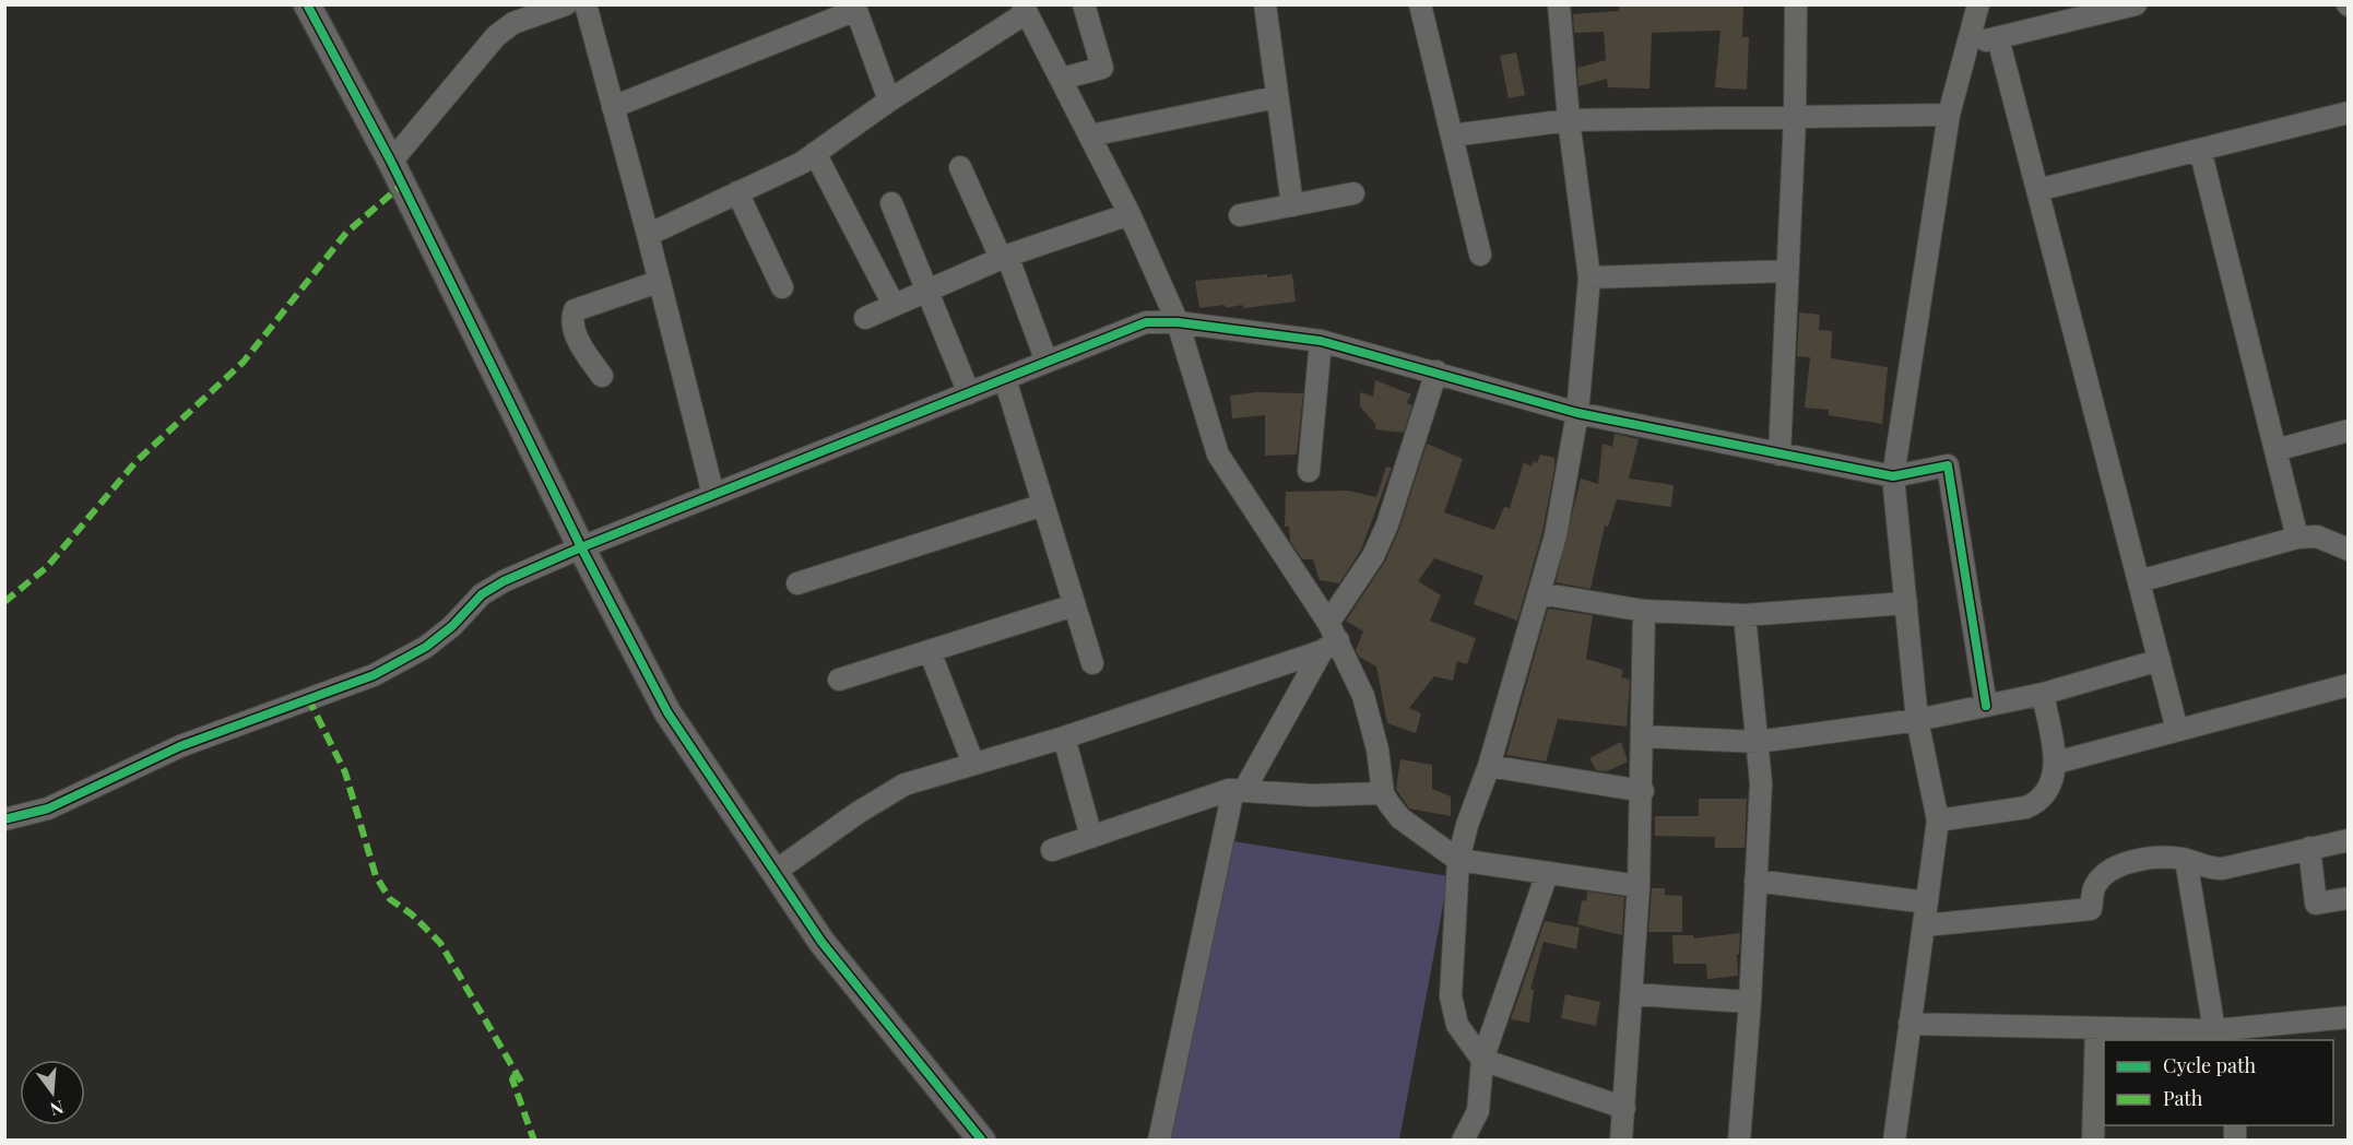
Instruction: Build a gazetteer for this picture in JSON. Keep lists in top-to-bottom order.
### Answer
{
  "legend": ["Cycle path", "Path"],
  "north": "bottom"
}
